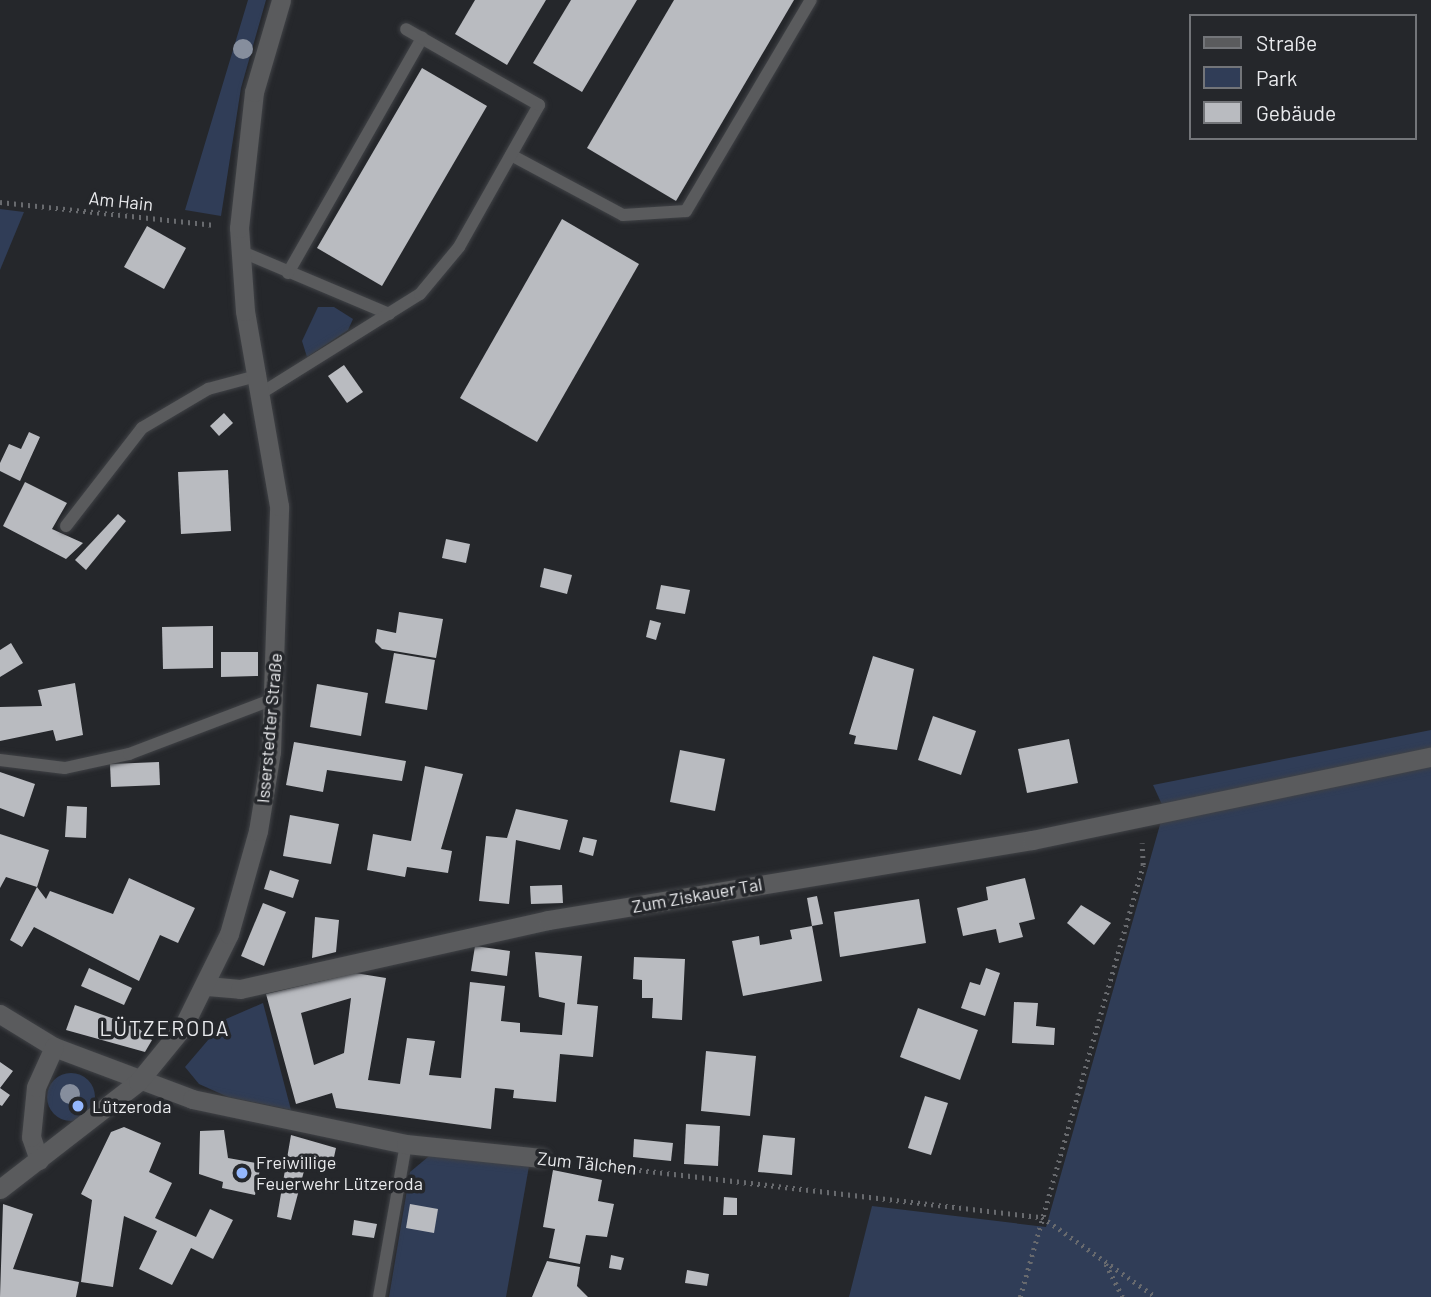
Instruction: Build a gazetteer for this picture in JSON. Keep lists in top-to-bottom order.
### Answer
{
  "streets": {
    "street": ["Isserstedter Straße", "Zum Ziskauer Tal", "Zum Tälchen"],
    "path": ["Am Hain"]
  },
  "crossings": [
    ["Am Hain", "Isserstedter Straße"],
    ["Isserstedter Straße", "Zum Ziskauer Tal"],
    ["Isserstedter Straße", "Zum Tälchen"]
  ],
  "districts": ["LÜTZERODA"],
  "places": ["Lützeroda", "Freiwillige Feuerwehr Lützeroda"],
  "legend": ["Straße", "Park", "Gebäude"]
}
